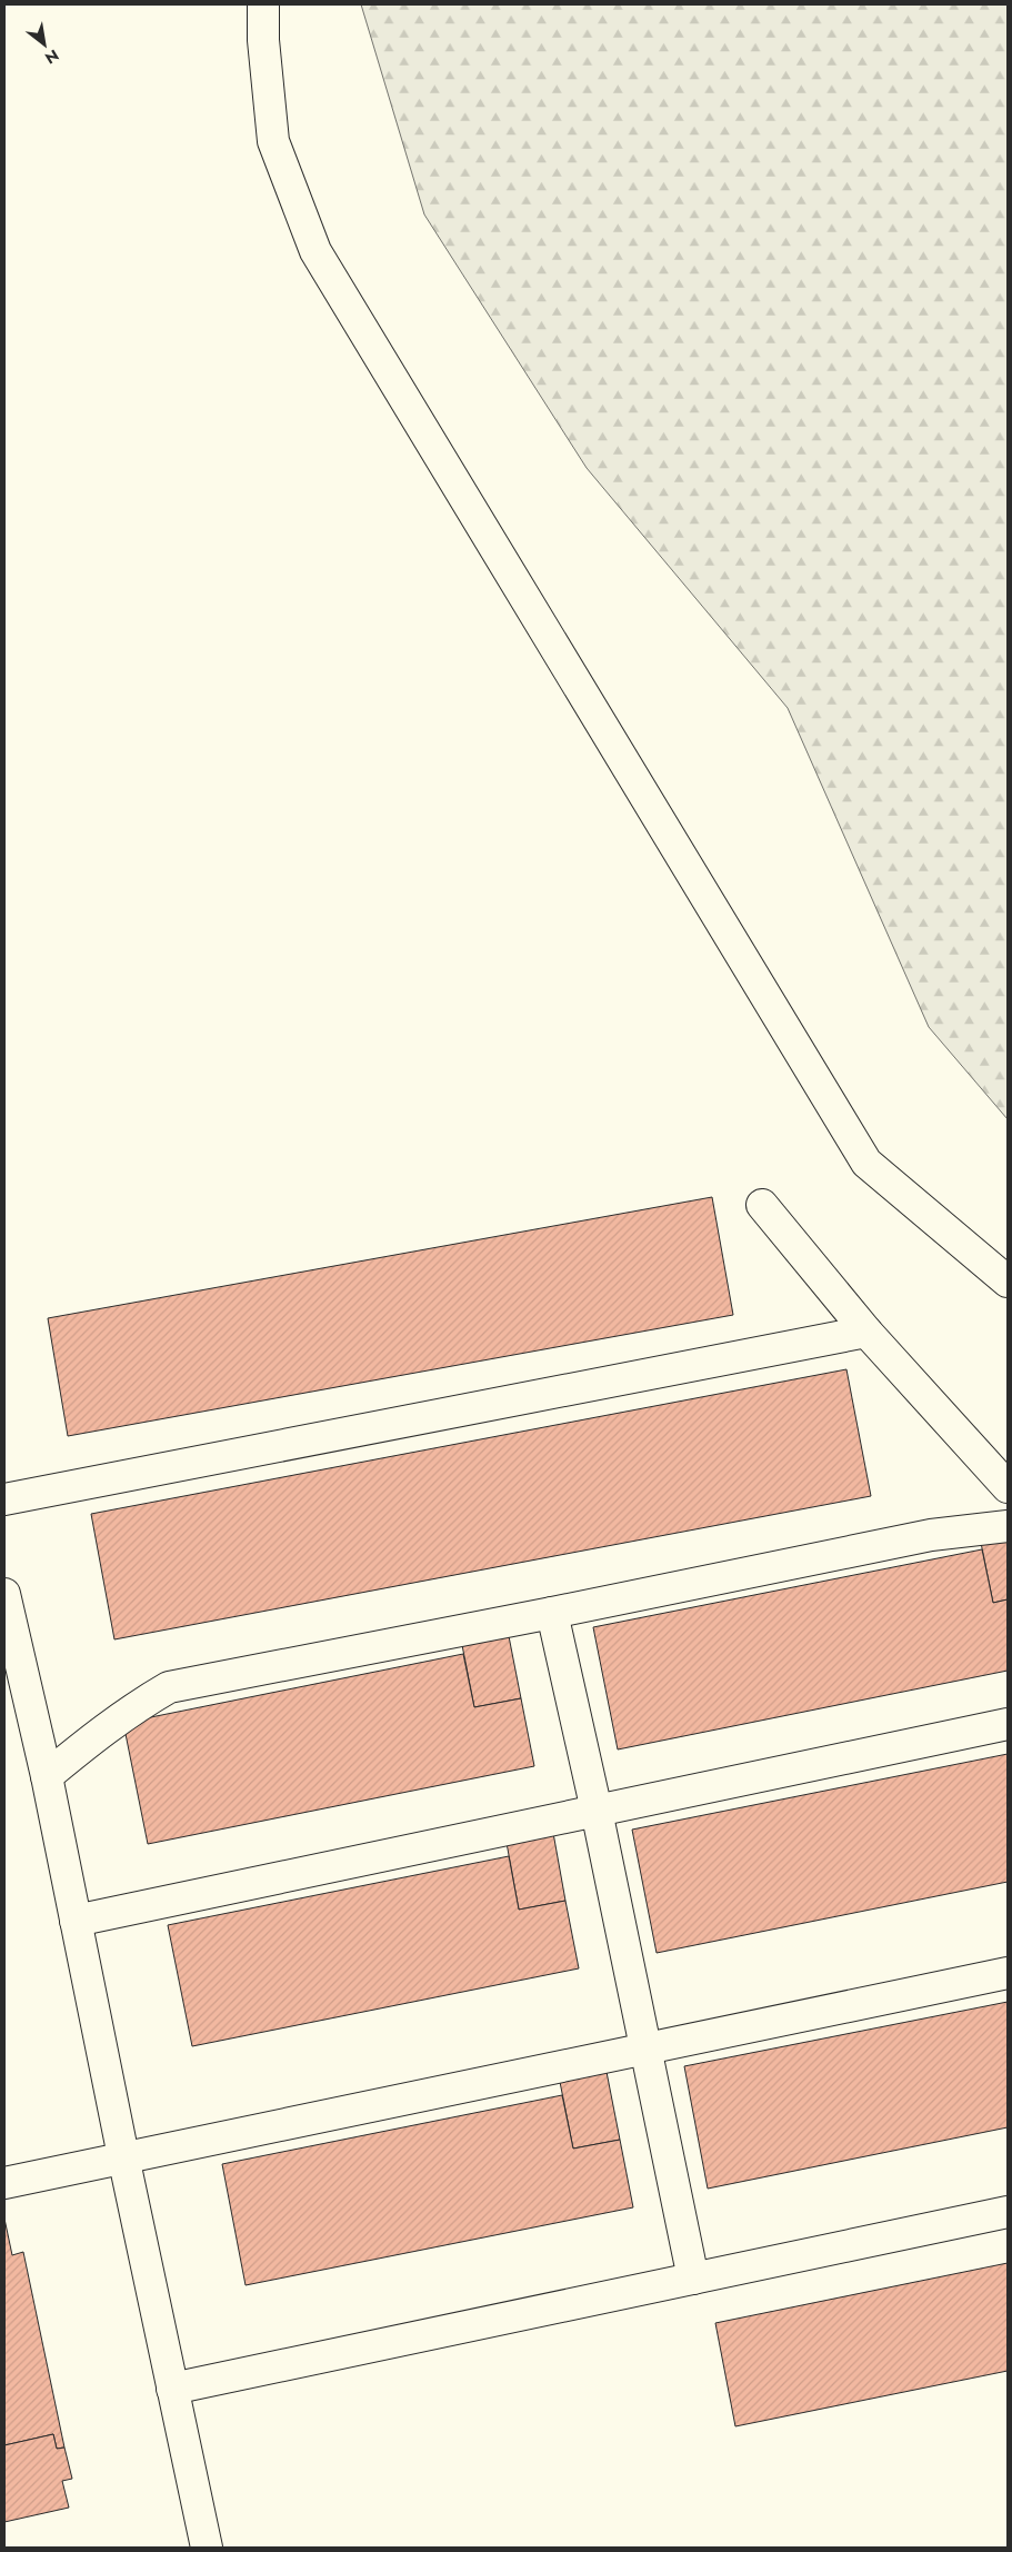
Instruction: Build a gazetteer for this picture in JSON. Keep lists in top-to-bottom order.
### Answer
{
  "north": "bottom right"
}
